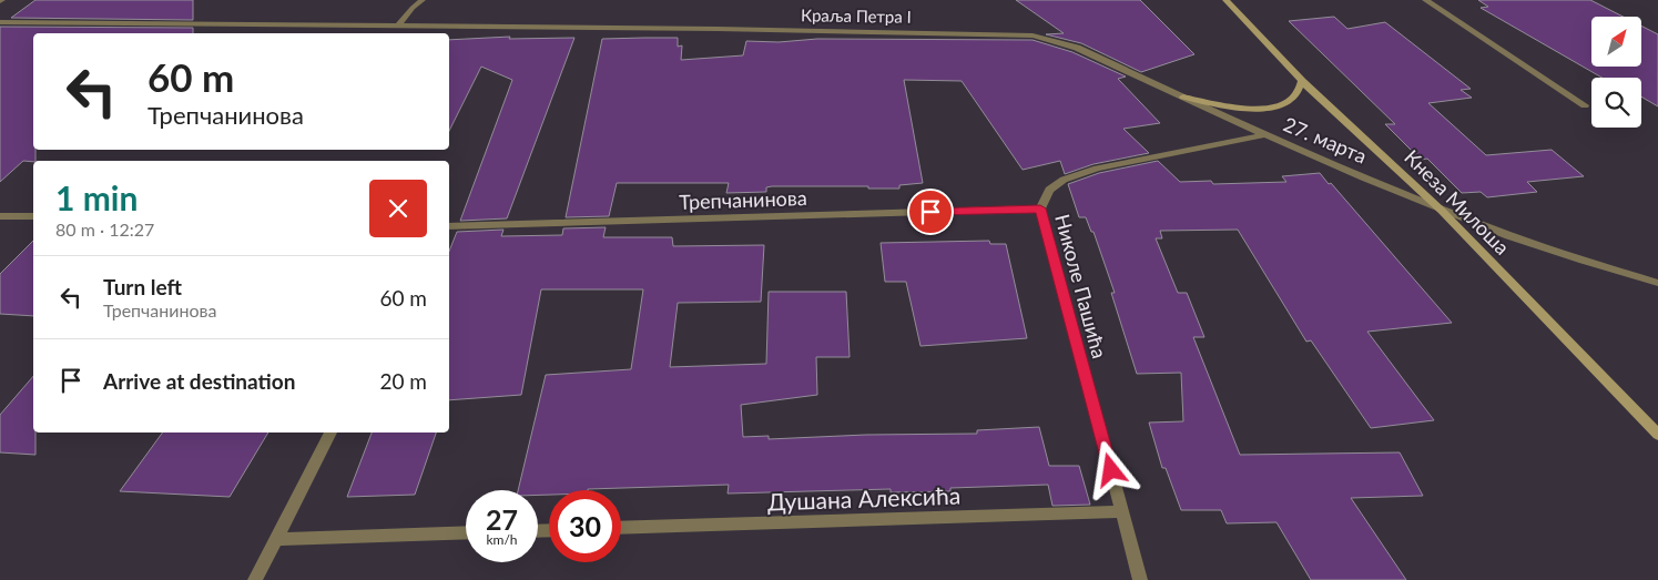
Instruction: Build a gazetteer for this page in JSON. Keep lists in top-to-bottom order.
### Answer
{
  "streets": {
    "main road": ["Кнеза Милоша"],
    "street": [
      "Краља Петра I",
      "27. марта",
      "Трепчанинова",
      "Николе Пашића",
      "Душана Алексића"
    ]
  },
  "crossings": [
    ["Краља Петра I", "27. марта"],
    ["27. марта", "Кнеза Милоша"],
    ["27. марта", "Николе Пашића"],
    ["Трепчанинова", "Николе Пашића"],
    ["Николе Пашића", "Душана Алексића"]
  ],
  "north": "top right",
  "page": {
    "turn": ["60 m", "Трепчанинова"],
    "heading": ["1 min", "80 m · 12:27"],
    "list": [
      {
        "name": "Turn left",
        "note": "Трепчанинова",
        "value": "60 m"
      },
      {
        "name": "Arrive at destination",
        "value": "20 m"
      }
    ],
    "speed": "27 km/h",
    "limit": "30"
  }
}
